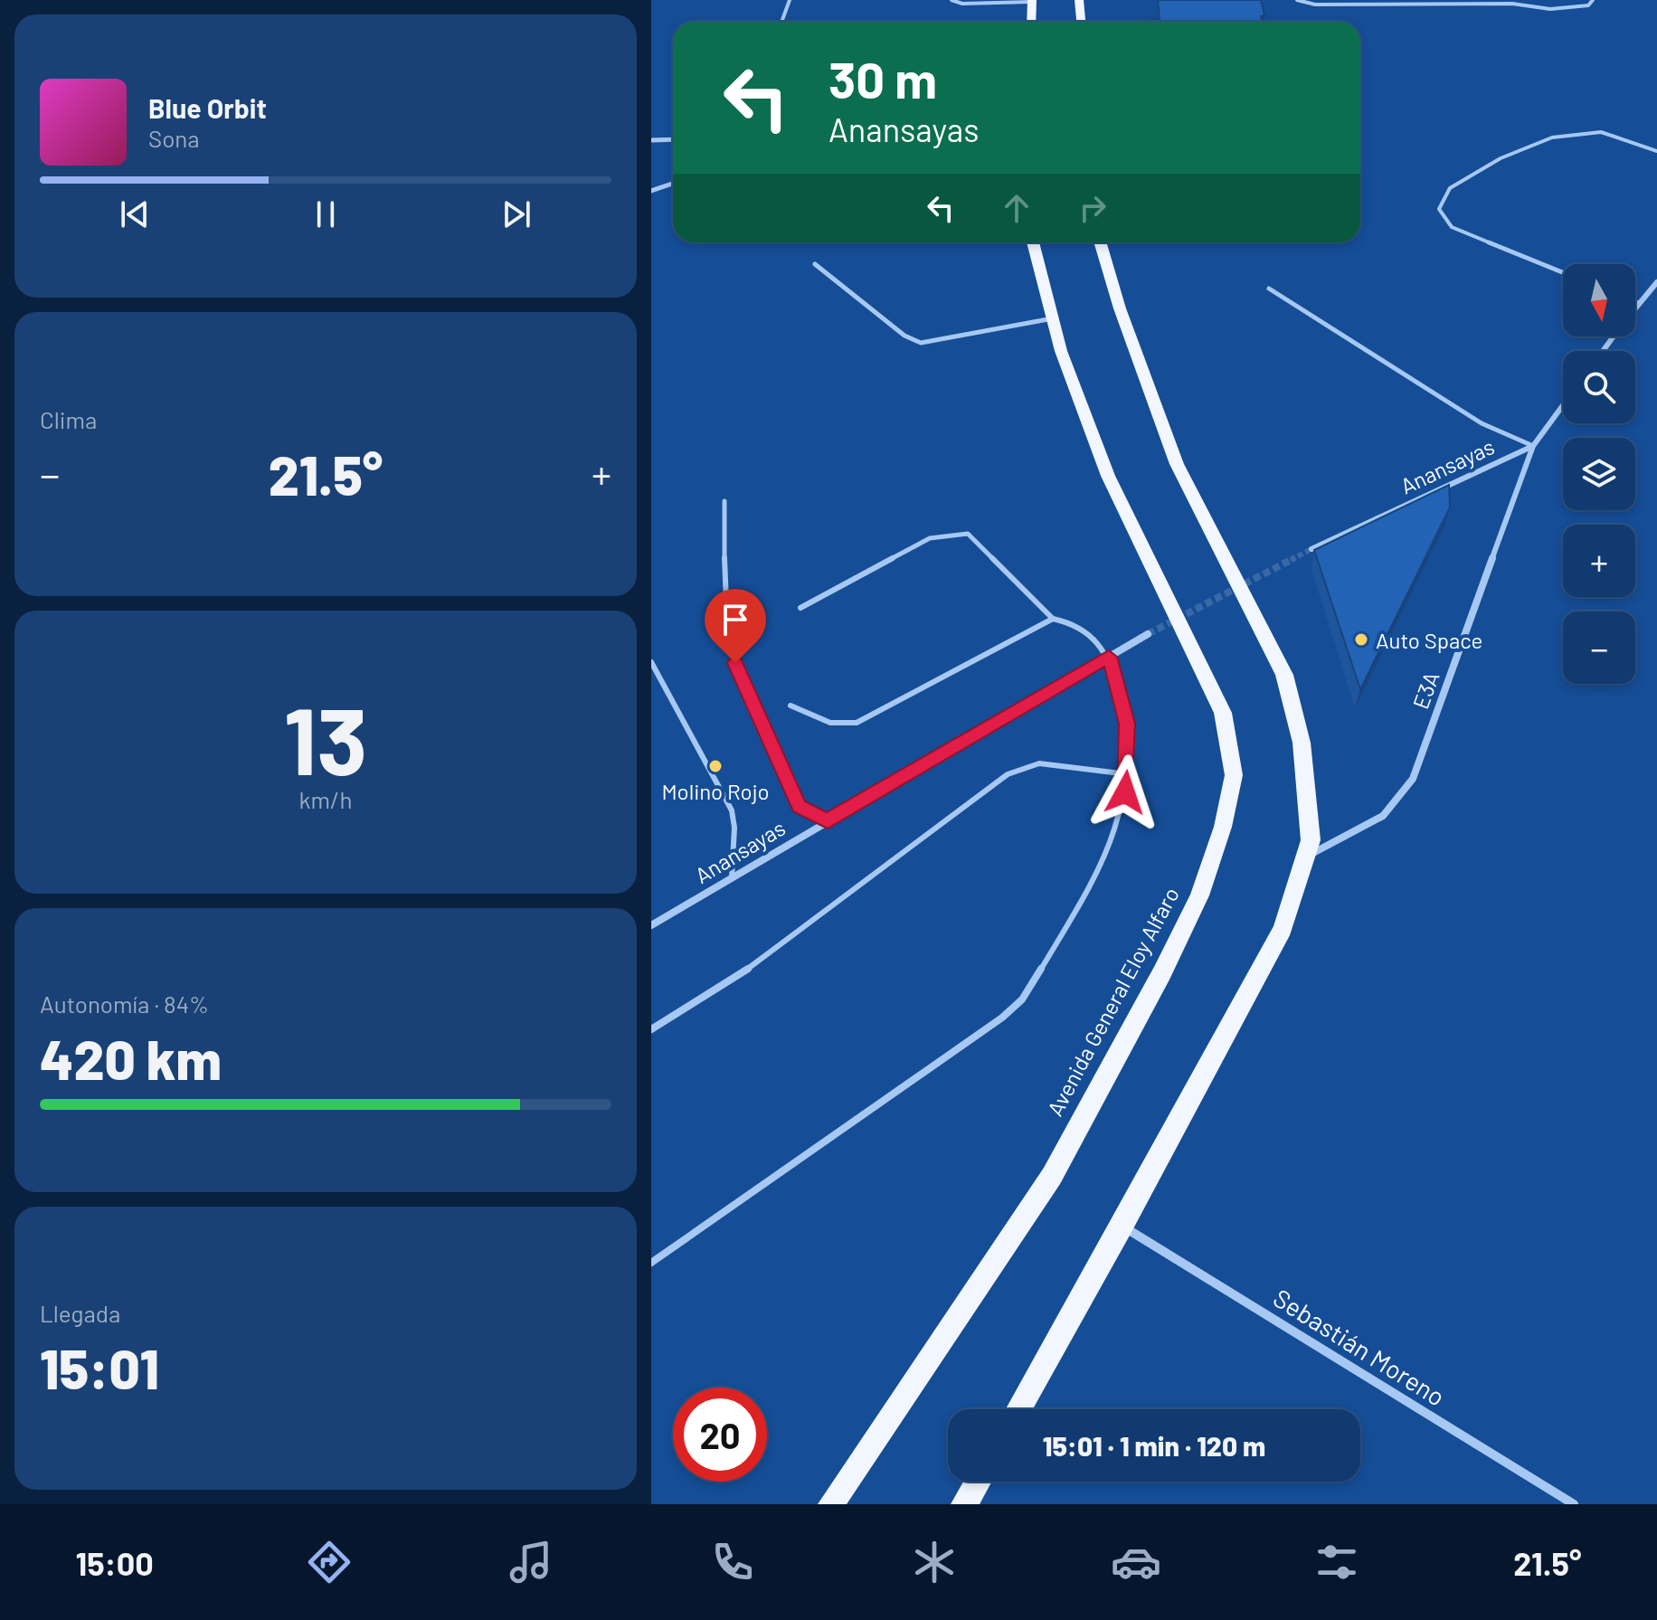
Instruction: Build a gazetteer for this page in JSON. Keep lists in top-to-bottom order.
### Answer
{
  "streets": {
    "main road": ["Avenida General Eloy Alfaro"],
    "street": ["Anansayas", "E3A", "Sebastián Moreno"]
  },
  "crossings": [
    ["Anansayas", "E3A"]
  ],
  "places": ["Auto Space", "Molino Rojo"],
  "north": "bottom",
  "page": {
    "turn": ["30 m", "Anansayas"],
    "song": ["Blue Orbit", "Sona"],
    "map_buttons": ["+", "−"],
    "tile": [
      "Clima",
      ["13", "km/h"],
      ["Autonomía · 84%", "420 km"],
      ["Llegada", "15:01"]
    ],
    "heat": ["−", "21.5°", "+"],
    "limit": "20",
    "trip": "15:01 · 1 min · 120 m",
    "tabs": ["15:00", "21.5°"]
  }
}
